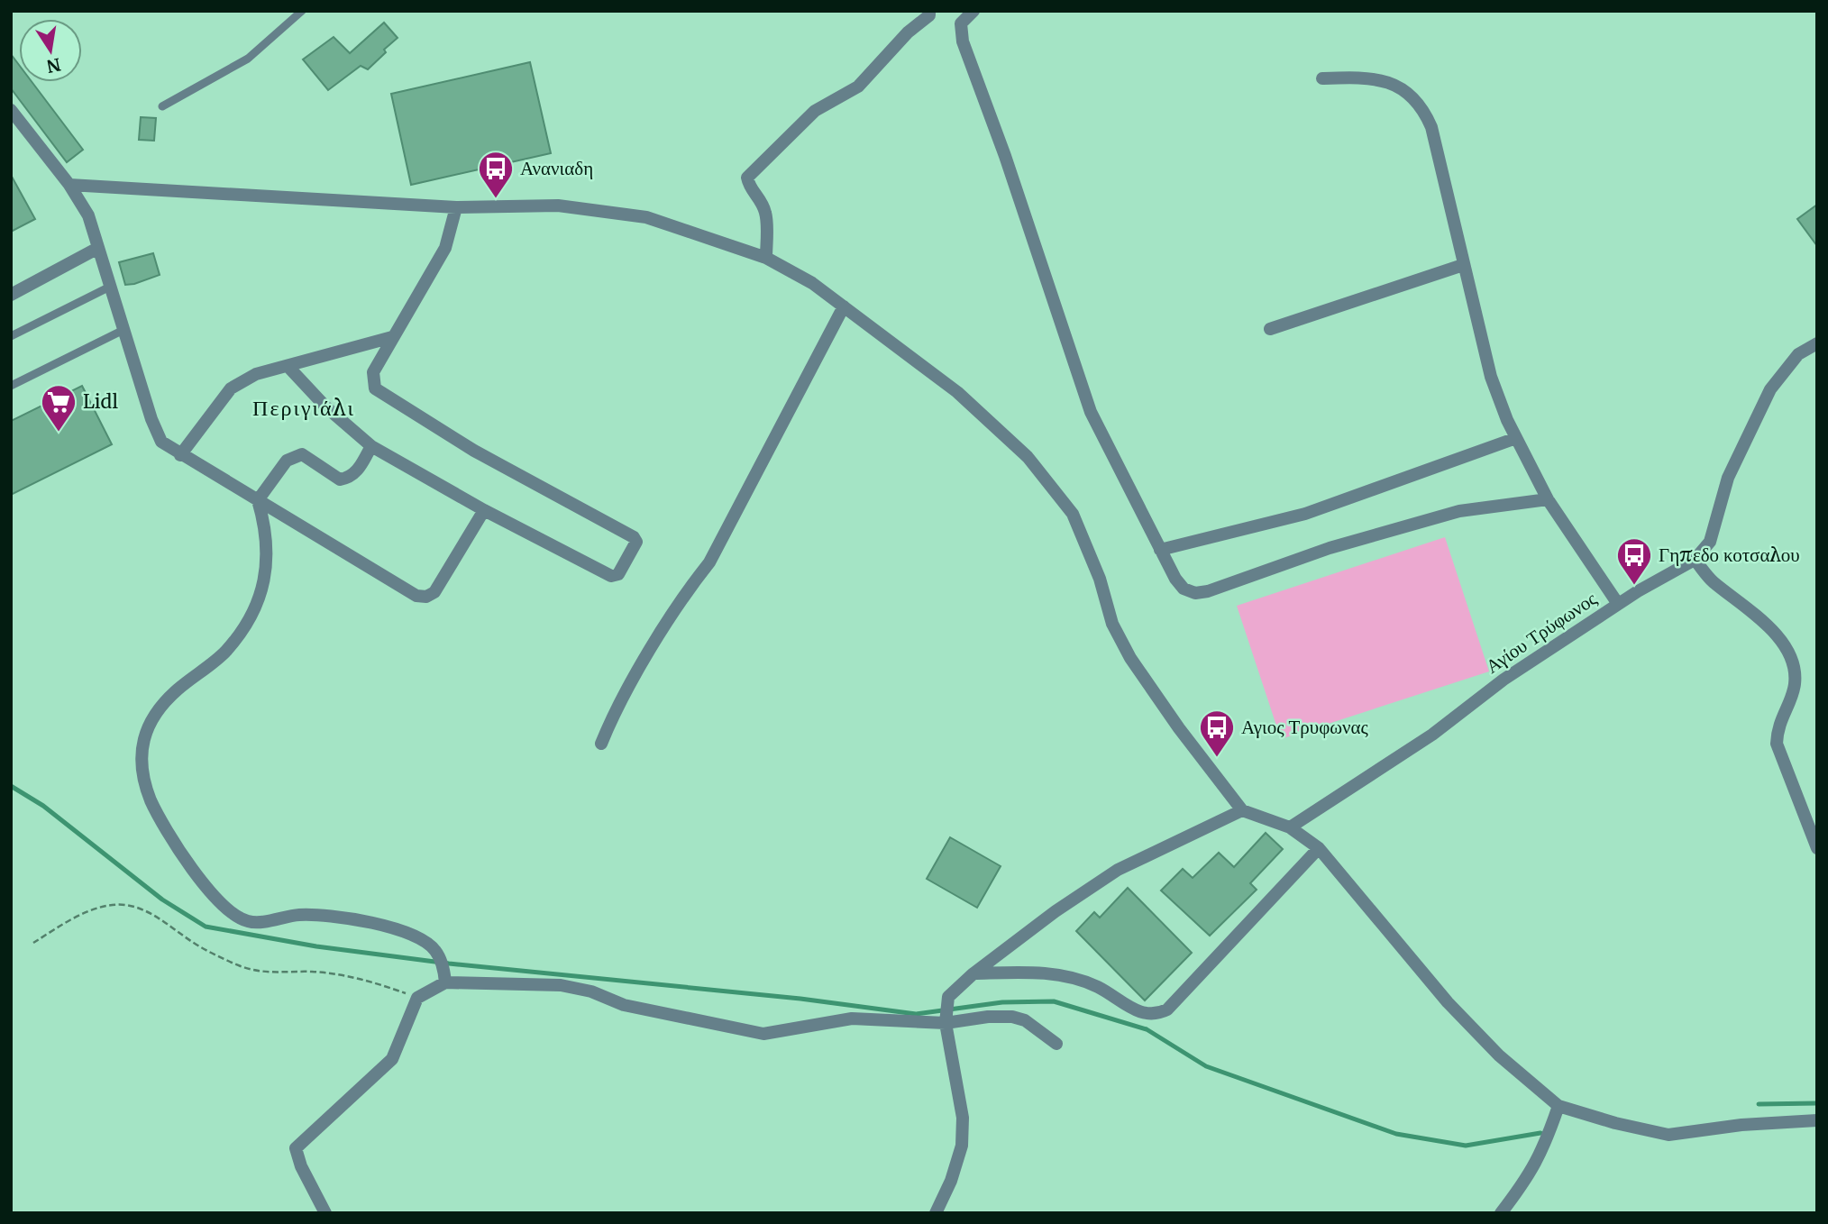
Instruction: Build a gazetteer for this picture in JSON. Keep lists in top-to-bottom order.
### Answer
{
  "streets": {
    "street": ["Αγίου Τρύφωνος"]
  },
  "districts": ["Περιγιάλι"],
  "places": {
    "bus stop": ["Ανανιαδη", "Γηπεδο κοτσαλου", "Αγιος Τρυφωνας"],
    "supermarket": ["Lidl"]
  },
  "north": "bottom"
}
